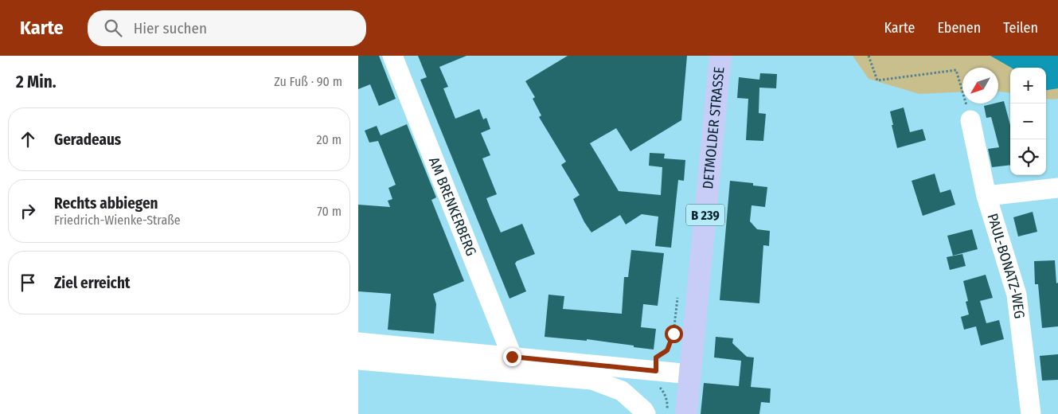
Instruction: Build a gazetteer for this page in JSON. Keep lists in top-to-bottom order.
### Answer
{
  "streets": {
    "main road": ["DETMOLDER STRASSE", "B 239"],
    "street": ["AM BRENKERBERG", "PAUL-BONATZ-WEG"]
  },
  "north": "bottom left",
  "page": {
    "header": "Karte",
    "search": "Hier suchen",
    "nav": ["Karte", "Ebenen", "Teilen"],
    "heading": ["2 Min.", "Zu Fuß · 90 m"],
    "map_buttons": ["+", "−"],
    "list": [
      ["Geradeaus", "20 m"],
      ["Rechts abbiegen", "Friedrich-Wienke-Straße", "70 m"],
      "Ziel erreicht"
    ]
  }
}
